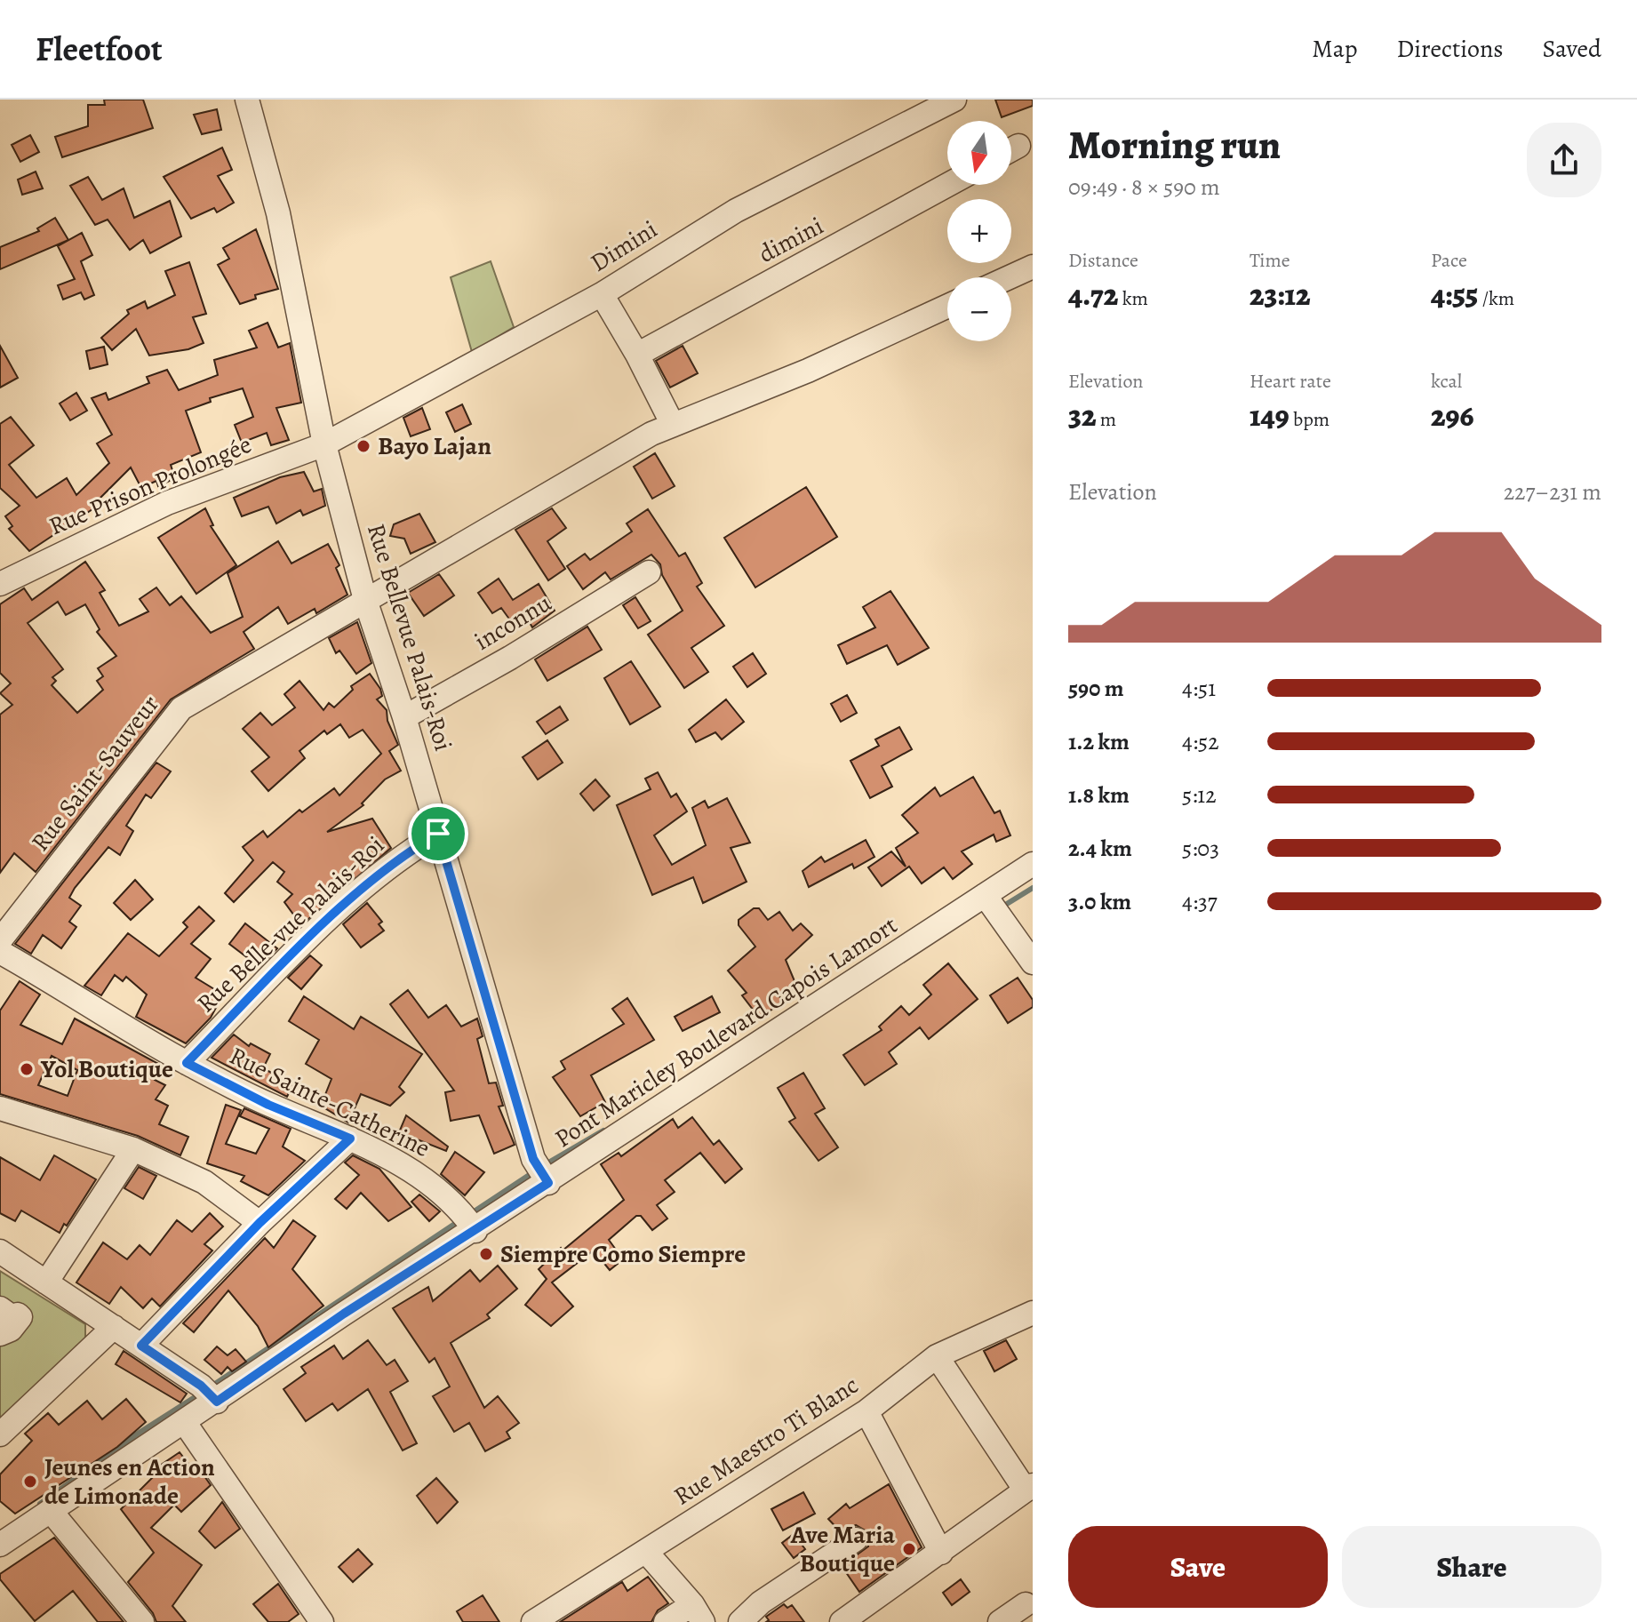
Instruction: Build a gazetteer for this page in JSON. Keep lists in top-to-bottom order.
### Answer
{
  "streets": {
    "street": [
      "dimini",
      "Dimini",
      "Rue Prison Prolongée",
      "inconnu",
      "Rue Bellevue Palais-Roi",
      "Rue Saint-Sauveur",
      "Rue Belle-vue Palais-Roi",
      "Pont Maricley Boulevard Capois Lamort",
      "Rue Sainte-Catherine",
      "Rue Maestro Ti Blanc"
    ]
  },
  "crossings": [
    ["dimini", "Dimini"],
    ["Dimini", "Rue Prison Prolongée"],
    ["Dimini", "Rue Bellevue Palais-Roi"],
    ["Rue Prison Prolongée", "Rue Bellevue Palais-Roi"],
    ["inconnu", "Rue Bellevue Palais-Roi"],
    ["Rue Bellevue Palais-Roi", "Rue Saint-Sauveur"],
    ["Rue Bellevue Palais-Roi", "Rue Belle-vue Palais-Roi"],
    ["Rue Bellevue Palais-Roi", "Pont Maricley Boulevard Capois Lamort"],
    ["Rue Belle-vue Palais-Roi", "Rue Sainte-Catherine"],
    ["Pont Maricley Boulevard Capois Lamort", "Rue Sainte-Catherine"]
  ],
  "places": [
    "Bayo Lajan",
    "Yol Boutique",
    "Siempre Como Siempre",
    "Jeunes en Action de Limonade",
    "Ave Maria Boutique"
  ],
  "north": "bottom",
  "page": {
    "header": "Fleetfoot",
    "nav": ["Map", "Directions", "Saved"],
    "heading": ["Morning run", "09:49 · 8 × 590 m"],
    "map_buttons": ["+", "−"],
    "stats": [
      ["Distance", "4.72 km"],
      ["Time", "23:12"],
      ["Pace", "4:55 /km"],
      ["Elevation", "32 m"],
      ["Heart rate", "149 bpm"],
      ["kcal", "296"]
    ],
    "chart": ["Elevation", "227–231 m"],
    "list": [
      {
        "name": "590 m",
        "note": "4:51"
      },
      {
        "name": "1.2 km",
        "note": "4:52"
      },
      {
        "name": "1.8 km",
        "note": "5:12"
      },
      {
        "name": "2.4 km",
        "note": "5:03"
      },
      {
        "name": "3.0 km",
        "note": "4:37"
      }
    ],
    "buttons": ["Save", "Share"]
  }
}
